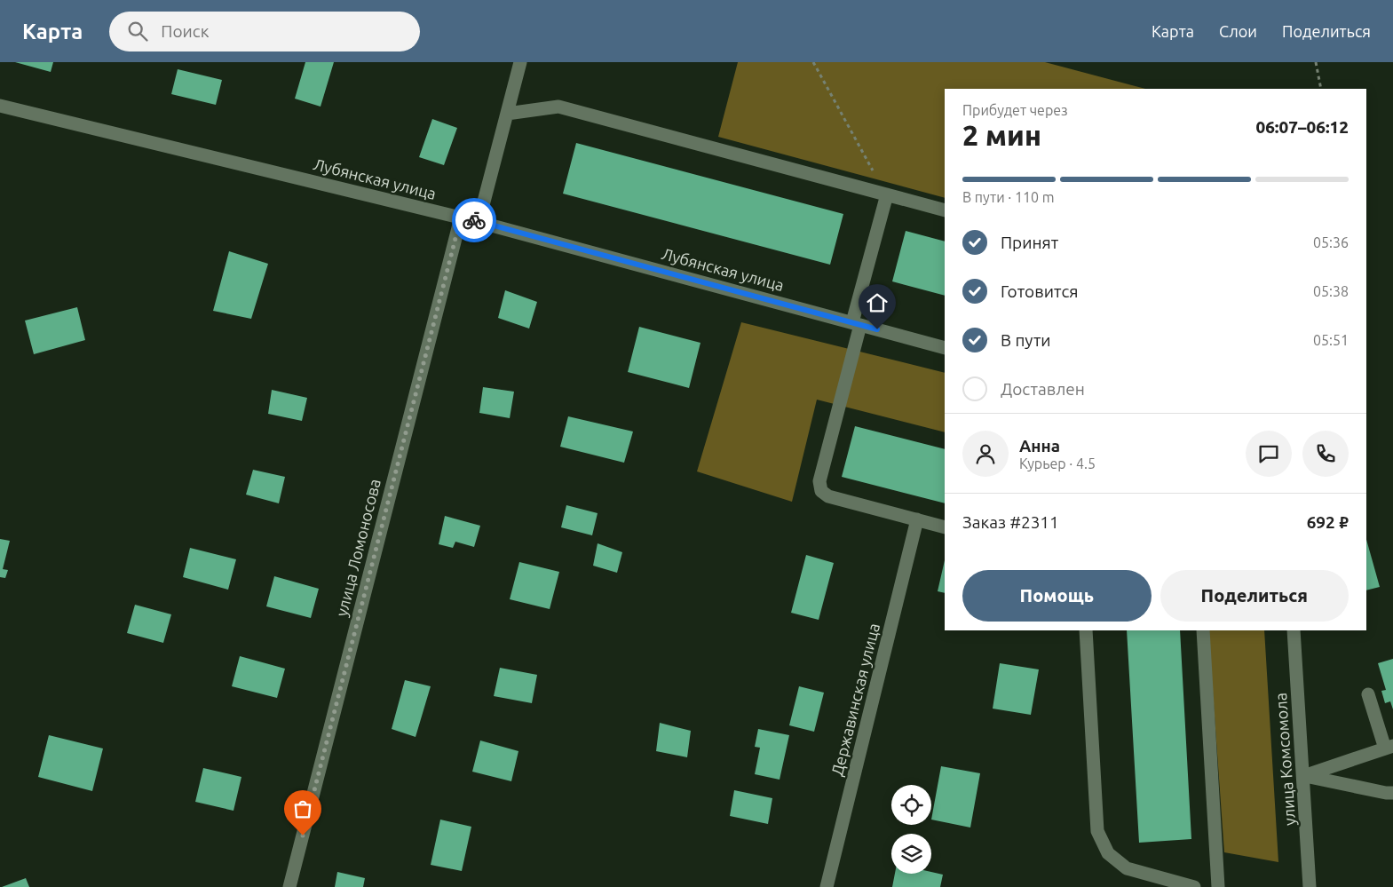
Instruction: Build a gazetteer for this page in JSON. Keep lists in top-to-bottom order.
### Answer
{
  "streets": {
    "street": [
      "Лубянская улица",
      "улица Ломоносова",
      "Державинская улица",
      "улица Комсомола"
    ]
  },
  "crossings": [
    ["Лубянская улица", "улица Ломоносова"]
  ],
  "page": {
    "header": "Карта",
    "search": "Поиск",
    "nav": ["Карта", "Слои", "Поделиться"],
    "heading": ["2 мин", "Прибудет через", "06:07–06:12"],
    "panel": [
      "Анна",
      "Курьер · 4.5",
      "Заказ #2311",
      "692 ₽"
    ],
    "bar": "В пути · 110 m",
    "list": [
      ["Принят", "05:36"],
      ["Готовится", "05:38"],
      ["В пути", "05:51"],
      "Доставлен"
    ],
    "buttons": ["Помощь", "Поделиться"]
  }
}
